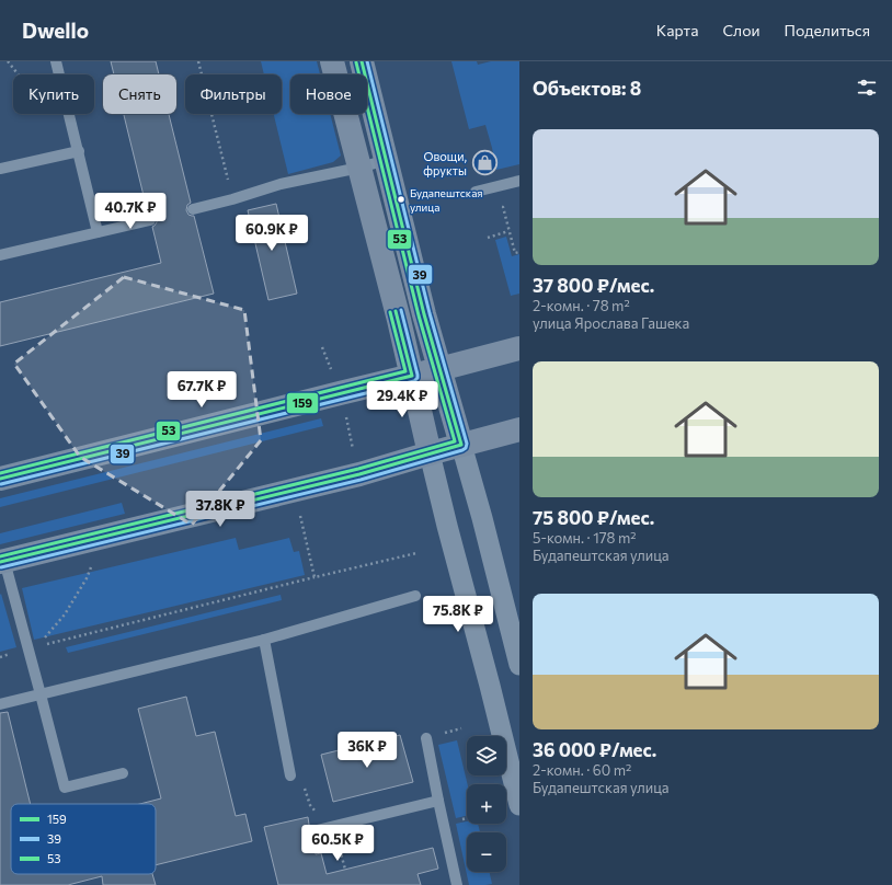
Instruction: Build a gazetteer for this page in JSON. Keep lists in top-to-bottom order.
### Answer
{
  "places": {
    "shop": ["Овощи, фрукты"],
    "other": ["Будапештская улица"]
  },
  "lines": ["transit line 159", "transit line 39", "transit line 53"],
  "legend": ["159", "39", "53"],
  "page": {
    "header": "Dwello",
    "nav": ["Карта", "Слои", "Поделиться"],
    "heading": "Объектов: 8",
    "chip": [
      "Купить",
      "Снять",
      "Фильтры",
      "Новое"
    ],
    "list": [
      {
        "name": "37 800 ₽/мес.",
        "note": "2-комн. · 78 m² · улица Ярослава Гашека"
      },
      {
        "name": "75 800 ₽/мес.",
        "note": "5-комн. · 178 m² · Будапештская улица"
      },
      {
        "name": "36 000 ₽/мес.",
        "note": "2-комн. · 60 m² · Будапештская улица"
      }
    ],
    "price": [
      "40.7K ₽",
      "60.9K ₽",
      "67.7K ₽",
      "29.4K ₽",
      "37.8K ₽",
      "75.8K ₽",
      "36K ₽",
      "60.5K ₽"
    ],
    "map_buttons": ["+", "−"]
  }
}
